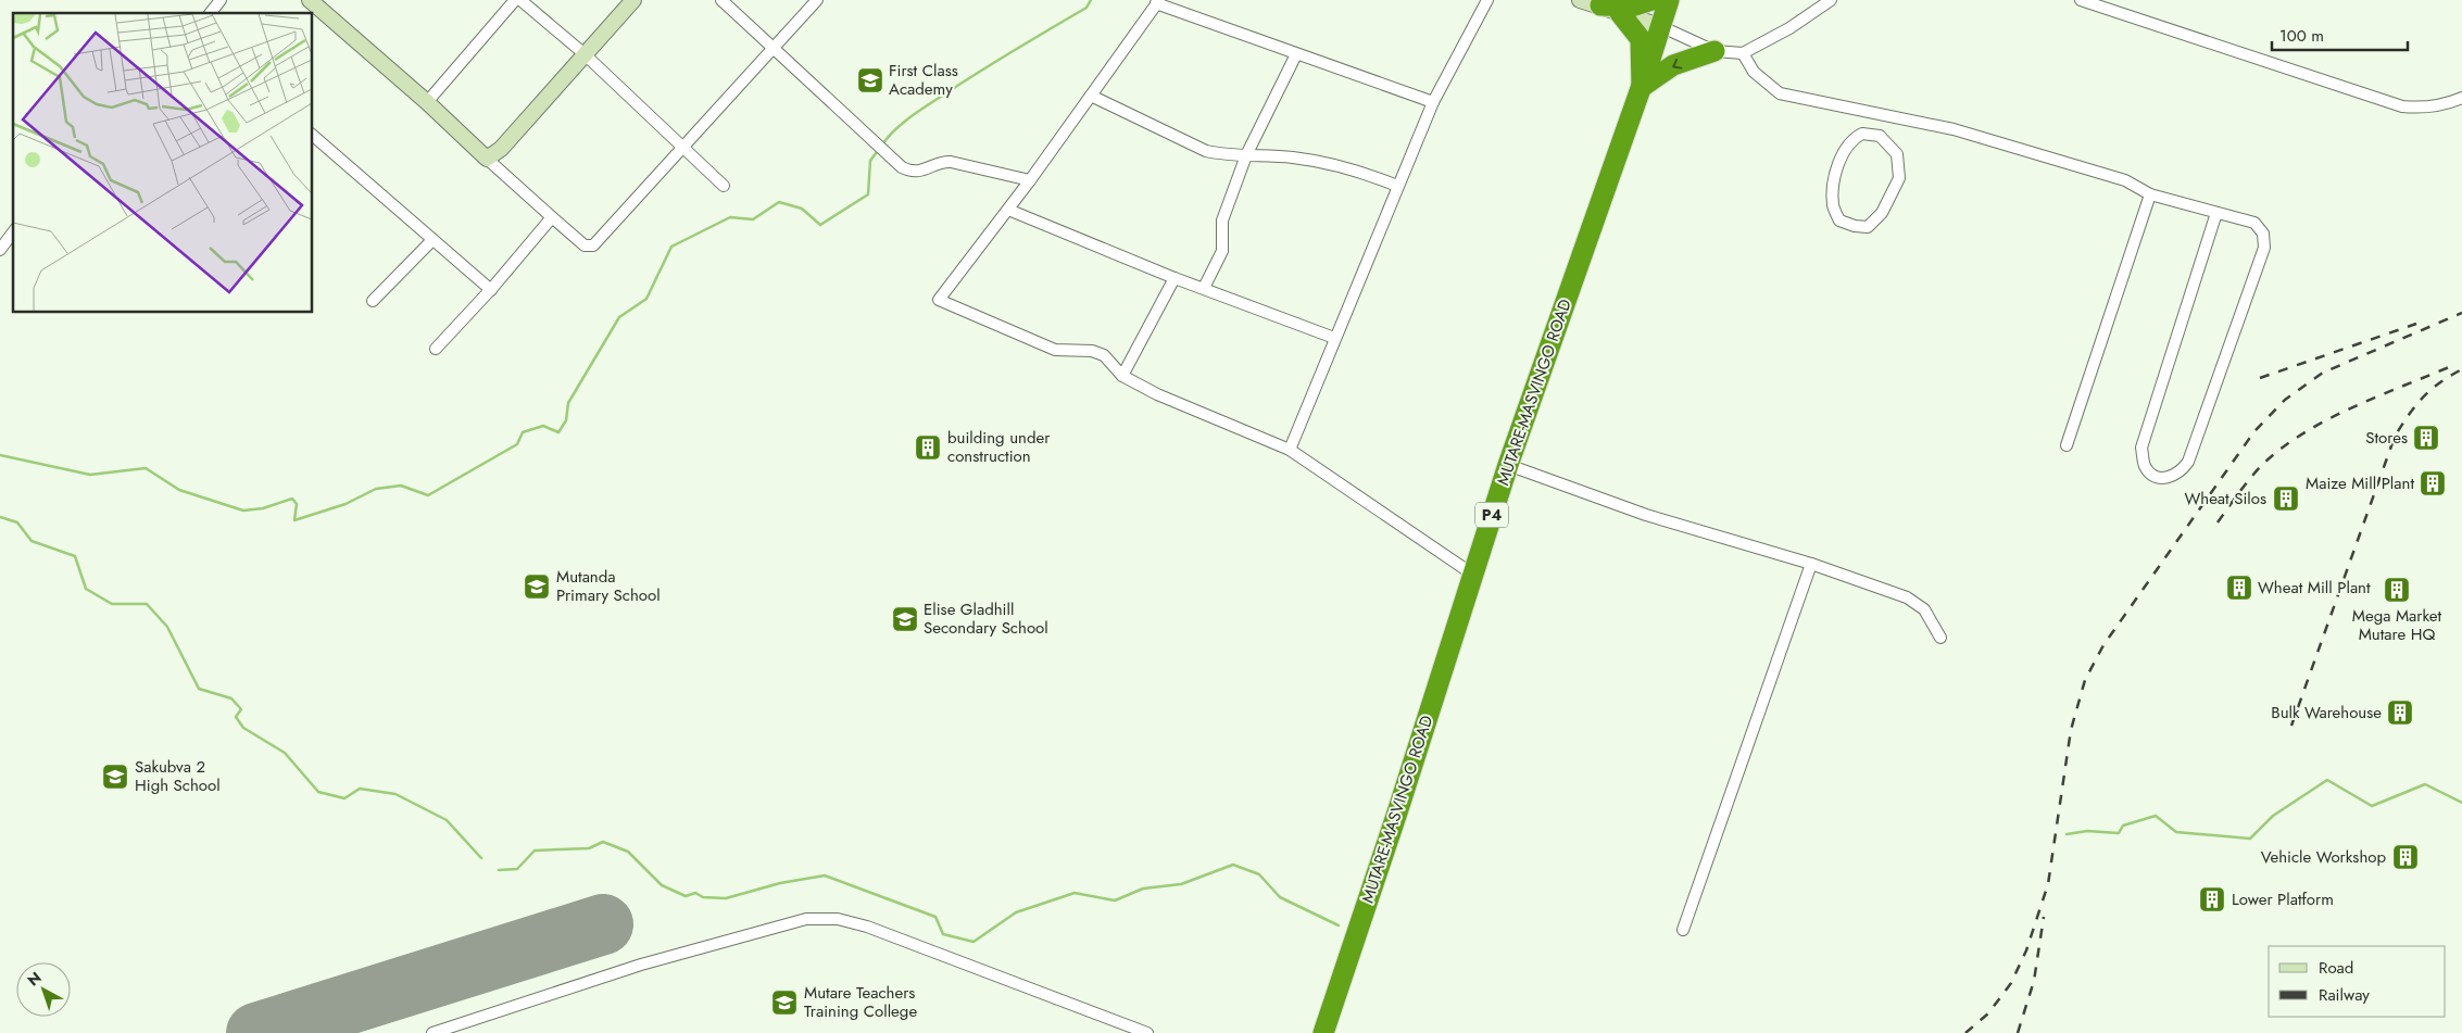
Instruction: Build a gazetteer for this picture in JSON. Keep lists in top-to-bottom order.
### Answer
{
  "streets": {
    "highway": ["MUTARE-MASVINGO ROAD", "P4"]
  },
  "places": {
    "school or university": [
      "First Class Academy",
      "Mutanda Primary School",
      "Elise Gladhill Secondary School",
      "Sakubva 2 High School",
      "Mutare Teachers Training College"
    ],
    "building": [
      "Stores",
      "building under construction",
      "Maize Mill Plant",
      "Wheat Silos",
      "Wheat Mill Plant",
      "Mega Market Mutare HQ",
      "Bulk Warehouse",
      "Vehicle Workshop",
      "Lower Platform"
    ]
  },
  "legend": ["Road", "Railway"],
  "scale_bar": "100 m",
  "north": "top left"
}
